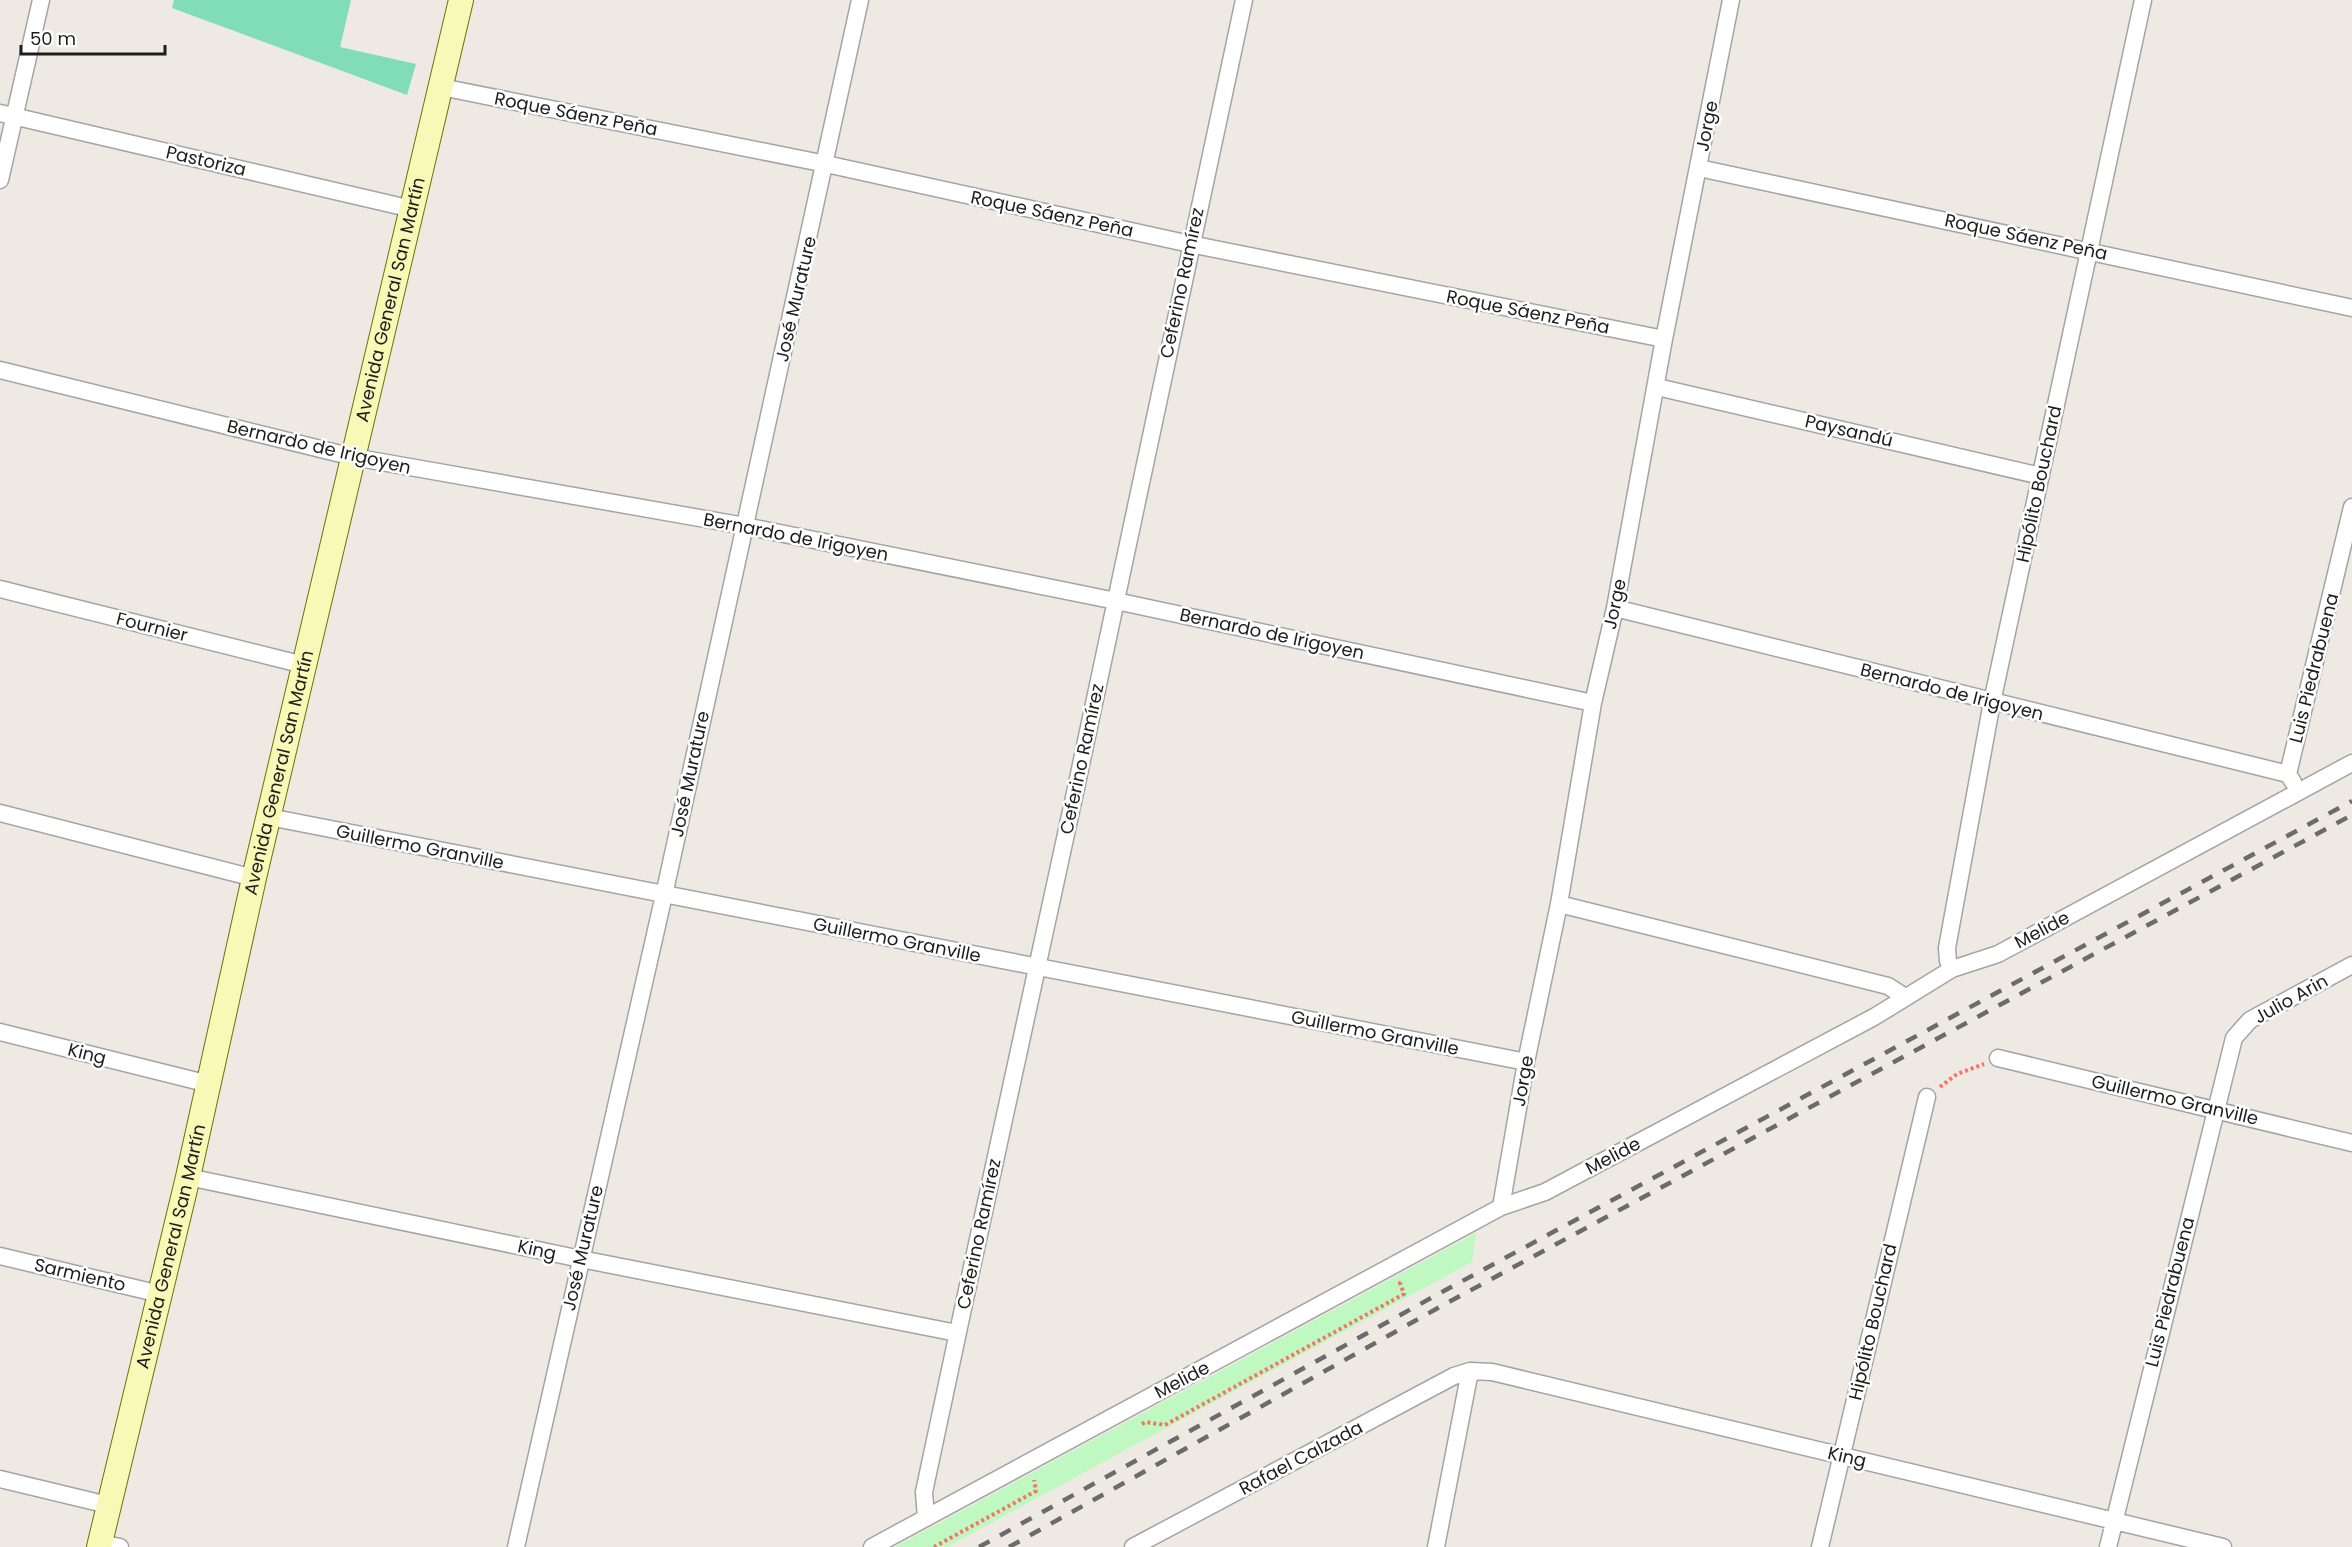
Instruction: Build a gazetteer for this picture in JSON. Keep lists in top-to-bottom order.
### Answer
{
  "streets": {
    "main road": ["Avenida General San Martín"],
    "street": [
      "Roque Sáenz Peña",
      "Jorge",
      "Pastoriza",
      "Ceferino Ramírez",
      "José Murature",
      "Paysandú",
      "Bernardo de Irigoyen",
      "Hipólito Bouchard",
      "Fournier",
      "Luis Piedrabuena",
      "Guillermo Granville",
      "Melide",
      "Julio Arin",
      "King",
      "Sarmiento",
      "Rafael Calzada"
    ]
  },
  "crossings": [
    ["Roque Sáenz Peña", "Jorge"],
    ["Roque Sáenz Peña", "Ceferino Ramírez"],
    ["Roque Sáenz Peña", "José Murature"],
    ["Roque Sáenz Peña", "Avenida General San Martín"],
    ["Roque Sáenz Peña", "Hipólito Bouchard"],
    ["Jorge", "Paysandú"],
    ["Jorge", "Bernardo de Irigoyen"],
    ["Jorge", "Guillermo Granville"],
    ["Jorge", "Melide"],
    ["Pastoriza", "Avenida General San Martín"],
    ["Ceferino Ramírez", "Bernardo de Irigoyen"],
    ["Ceferino Ramírez", "Guillermo Granville"],
    ["Ceferino Ramírez", "Melide"],
    ["Ceferino Ramírez", "King"],
    ["José Murature", "Bernardo de Irigoyen"],
    ["José Murature", "Guillermo Granville"],
    ["José Murature", "King"],
    ["Avenida General San Martín", "Bernardo de Irigoyen"],
    ["Avenida General San Martín", "Fournier"],
    ["Avenida General San Martín", "Guillermo Granville"],
    ["Avenida General San Martín", "King"],
    ["Avenida General San Martín", "Sarmiento"],
    ["Paysandú", "Hipólito Bouchard"],
    ["Bernardo de Irigoyen", "Hipólito Bouchard"],
    ["Bernardo de Irigoyen", "Luis Piedrabuena"],
    ["Hipólito Bouchard", "Melide"],
    ["Hipólito Bouchard", "King"],
    ["Luis Piedrabuena", "Guillermo Granville"],
    ["Luis Piedrabuena", "Julio Arin"],
    ["Luis Piedrabuena", "King"],
    ["King", "Rafael Calzada"]
  ],
  "scale_bar": "50 m"
}
